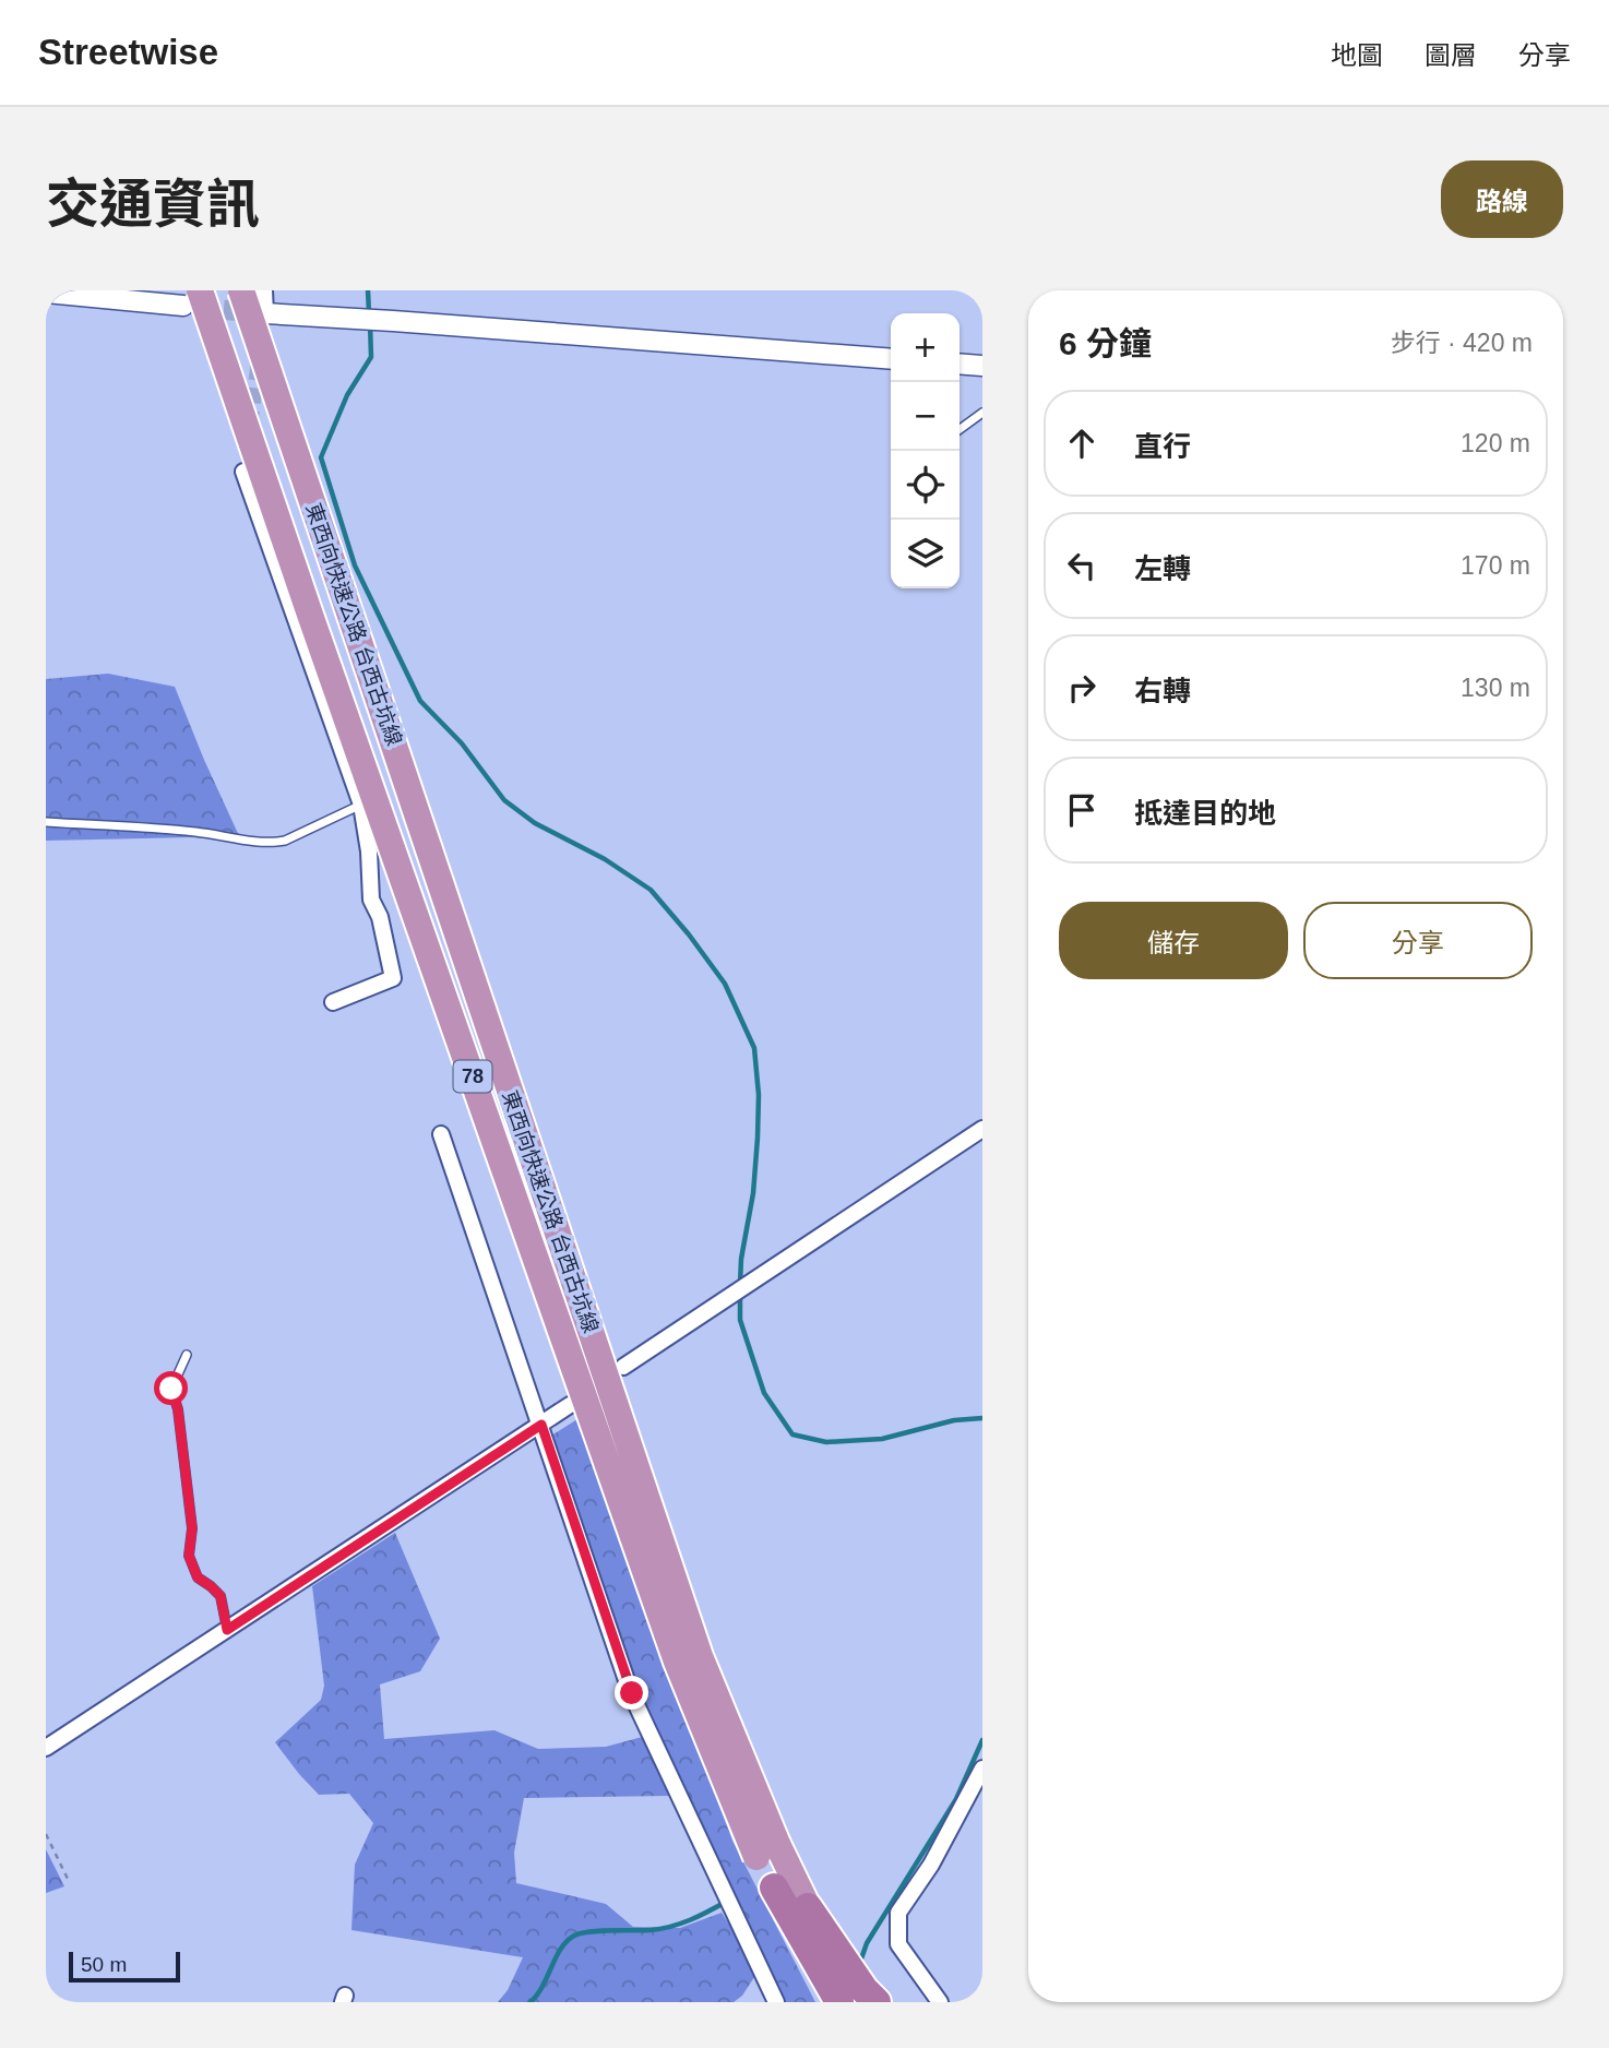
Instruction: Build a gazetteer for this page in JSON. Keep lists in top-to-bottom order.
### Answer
{
  "streets": {
    "highway": ["東西向快速公路 台西古坑線", "78"]
  },
  "scale_bar": "50 m",
  "page": {
    "header": "Streetwise",
    "nav": ["地圖", "圖層", "分享"],
    "title": "交通資訊",
    "buttons": [
      "路線",
      ["儲存", "分享"]
    ],
    "heading": ["6 分鐘", "步行 · 420 m"],
    "map_buttons": ["+", "−"],
    "list": [
      ["直行", "120 m"],
      ["左轉", "170 m"],
      ["右轉", "130 m"],
      "抵達目的地"
    ],
    "scale": "50 m"
  }
}
